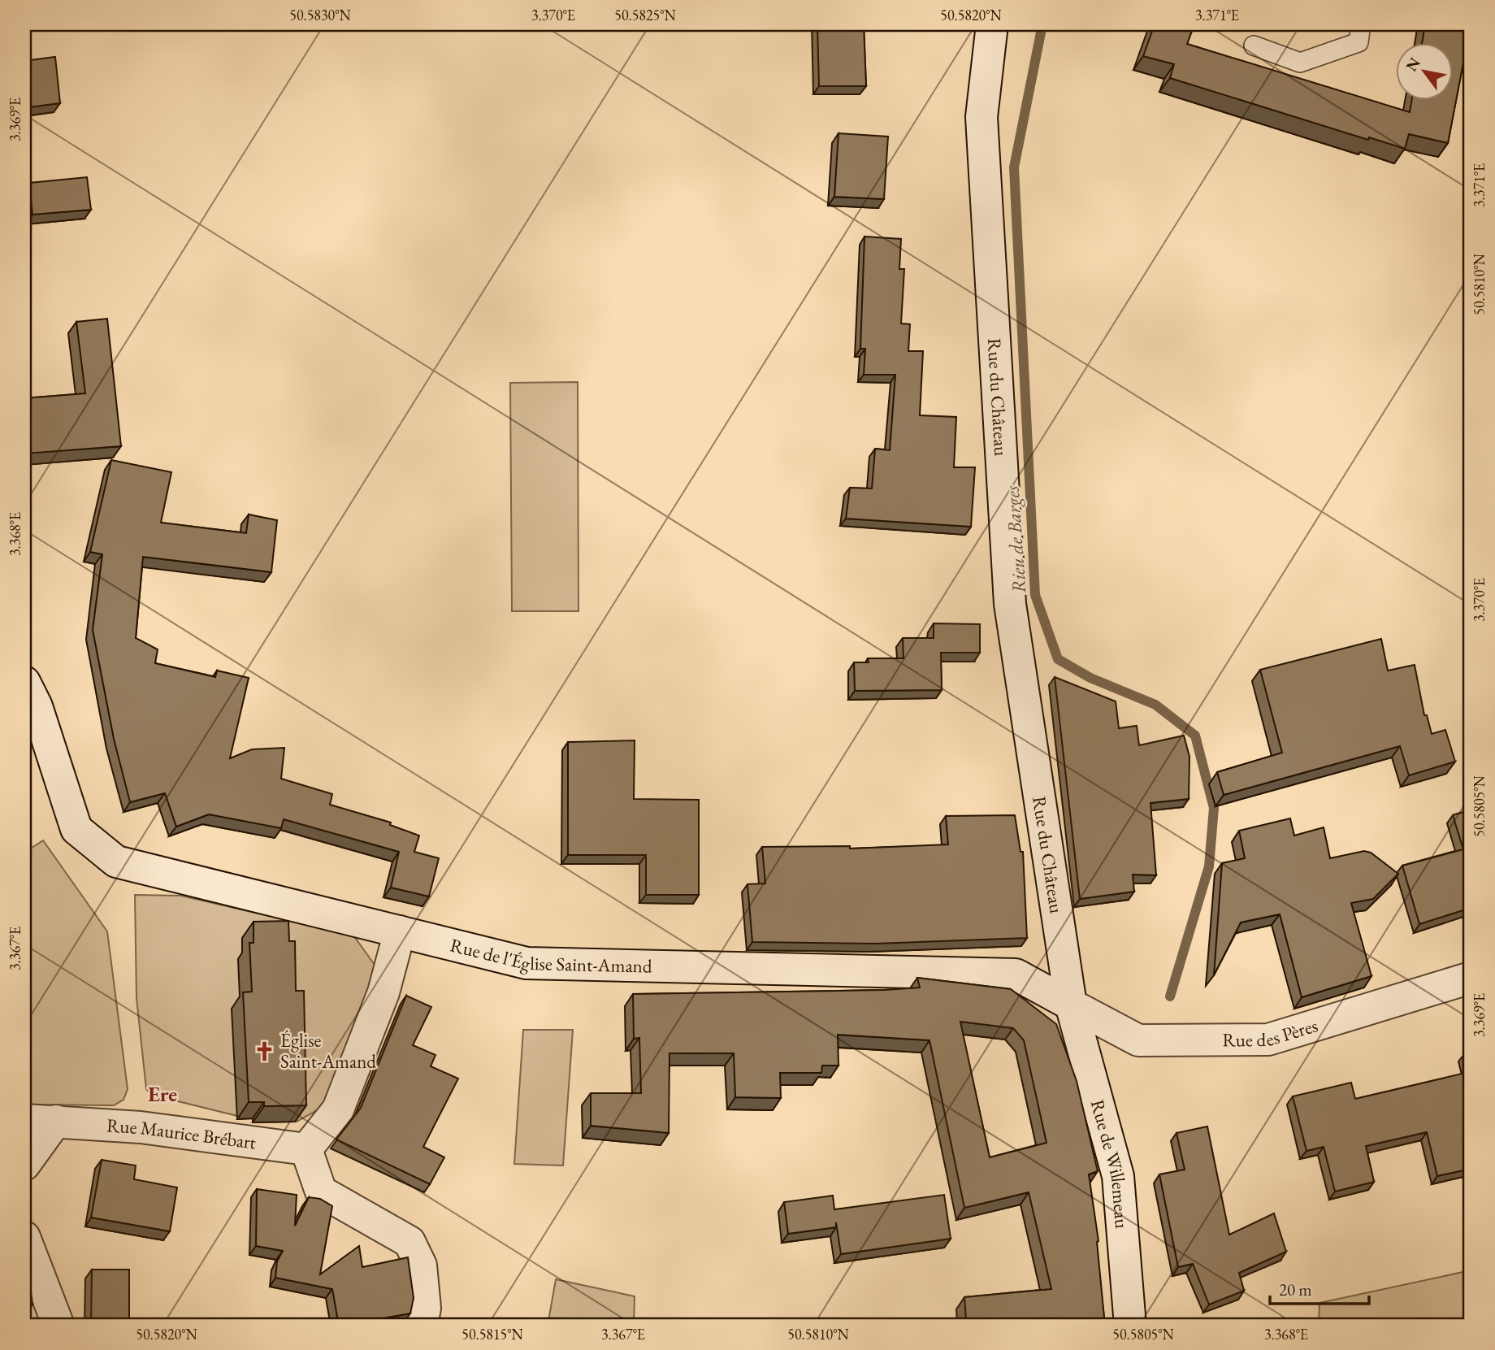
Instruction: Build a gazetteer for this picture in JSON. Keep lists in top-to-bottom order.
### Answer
{
  "streets": {
    "street": [
      "Rue du Château",
      "Rue de l'Église Saint-Amand",
      "Rue des Pères",
      "Rue Maurice Brébart",
      "Rue de Willemeau"
    ]
  },
  "crossings": [
    ["Rue du Château", "Rue de l'Église Saint-Amand"],
    ["Rue du Château", "Rue des Pères"],
    ["Rue du Château", "Rue de Willemeau"],
    ["Rue de l'Église Saint-Amand", "Rue des Pères"],
    ["Rue de l'Église Saint-Amand", "Rue de Willemeau"],
    ["Rue des Pères", "Rue de Willemeau"]
  ],
  "districts": ["Ere"],
  "water": ["Rieu de Barges"],
  "places": {
    "church": ["Église Saint-Amand"]
  },
  "scale_bar": "20 m",
  "north": "top left",
  "coordinates": [
    "50.5830°N",
    "3.370°E",
    "50.5825°N",
    "50.5820°N",
    "3.371°E",
    "3.369°E",
    "50.5810°N",
    "3.368°E",
    "50.5805°N",
    "3.367°E",
    "50.5815°N"
  ]
}
